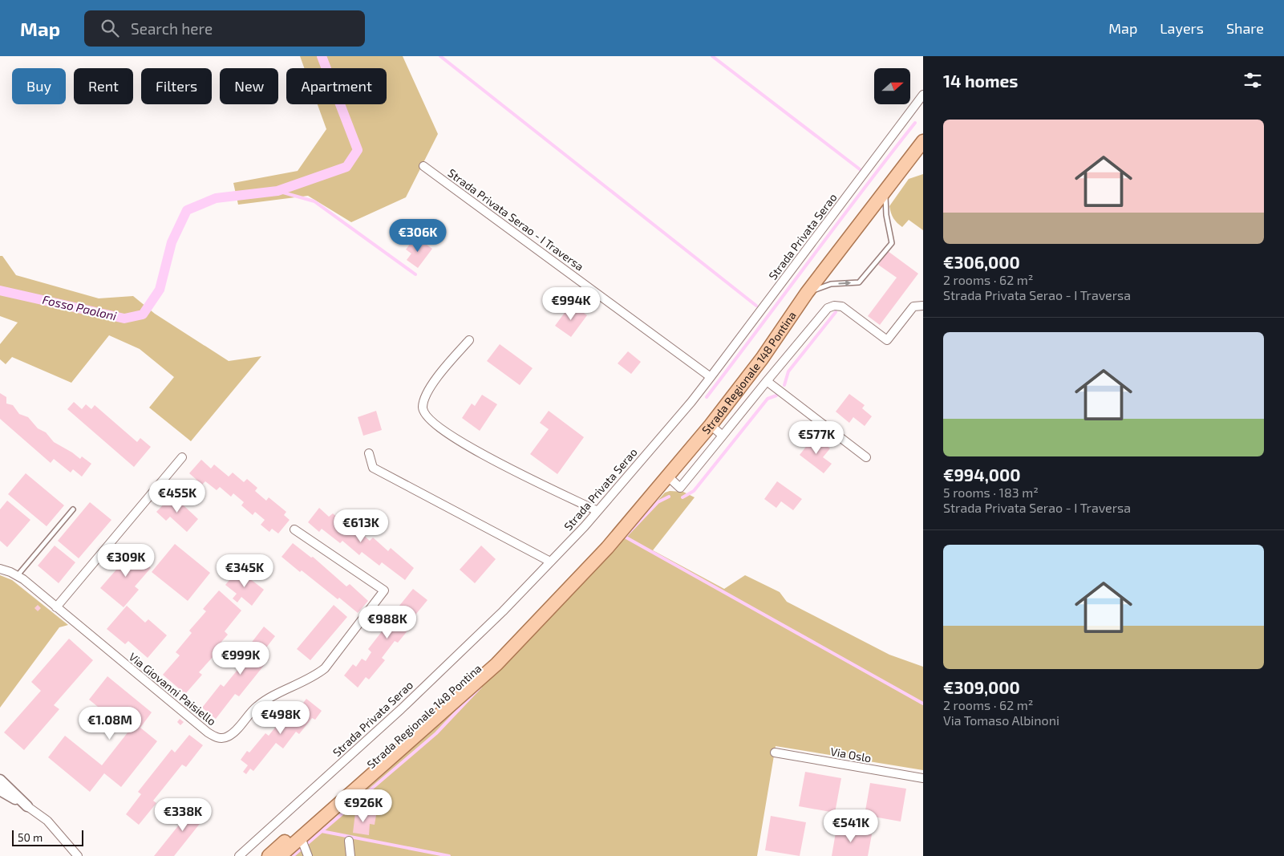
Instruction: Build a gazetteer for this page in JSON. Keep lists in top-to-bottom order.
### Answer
{
  "streets": {
    "main road": ["Strada Regionale 148 Pontina"],
    "street": [
      "Strada Privata Serao - I Traversa",
      "Strada Privata Serao",
      "Via Giovanni Paisiello",
      "Via Oslo"
    ]
  },
  "crossings": [
    ["Strada Privata Serao - I Traversa", "Strada Privata Serao"]
  ],
  "water": ["Fosso Paoloni"],
  "scale_bar": "50 m",
  "north": "right",
  "page": {
    "header": "Map",
    "search": "Search here",
    "nav": ["Map", "Layers", "Share"],
    "heading": "14 homes",
    "chip": [
      "Buy",
      "Rent",
      "Filters",
      "New",
      "Apartment"
    ],
    "list": [
      {
        "name": "€306,000",
        "note": "2 rooms · 62 m² · Strada Privata Serao - I Traversa"
      },
      {
        "name": "€994,000",
        "note": "5 rooms · 183 m² · Strada Privata Serao - I Traversa"
      },
      {
        "name": "€309,000",
        "note": "2 rooms · 62 m² · Via Tomaso Albinoni"
      }
    ],
    "price": [
      "€306K",
      "€994K",
      "€577K",
      "€455K",
      "€613K",
      "€309K",
      "€345K",
      "€988K",
      "€999K",
      "€498K",
      "€1.08M",
      "€926K",
      "€338K",
      "€541K"
    ],
    "scale": "50 m"
  }
}
